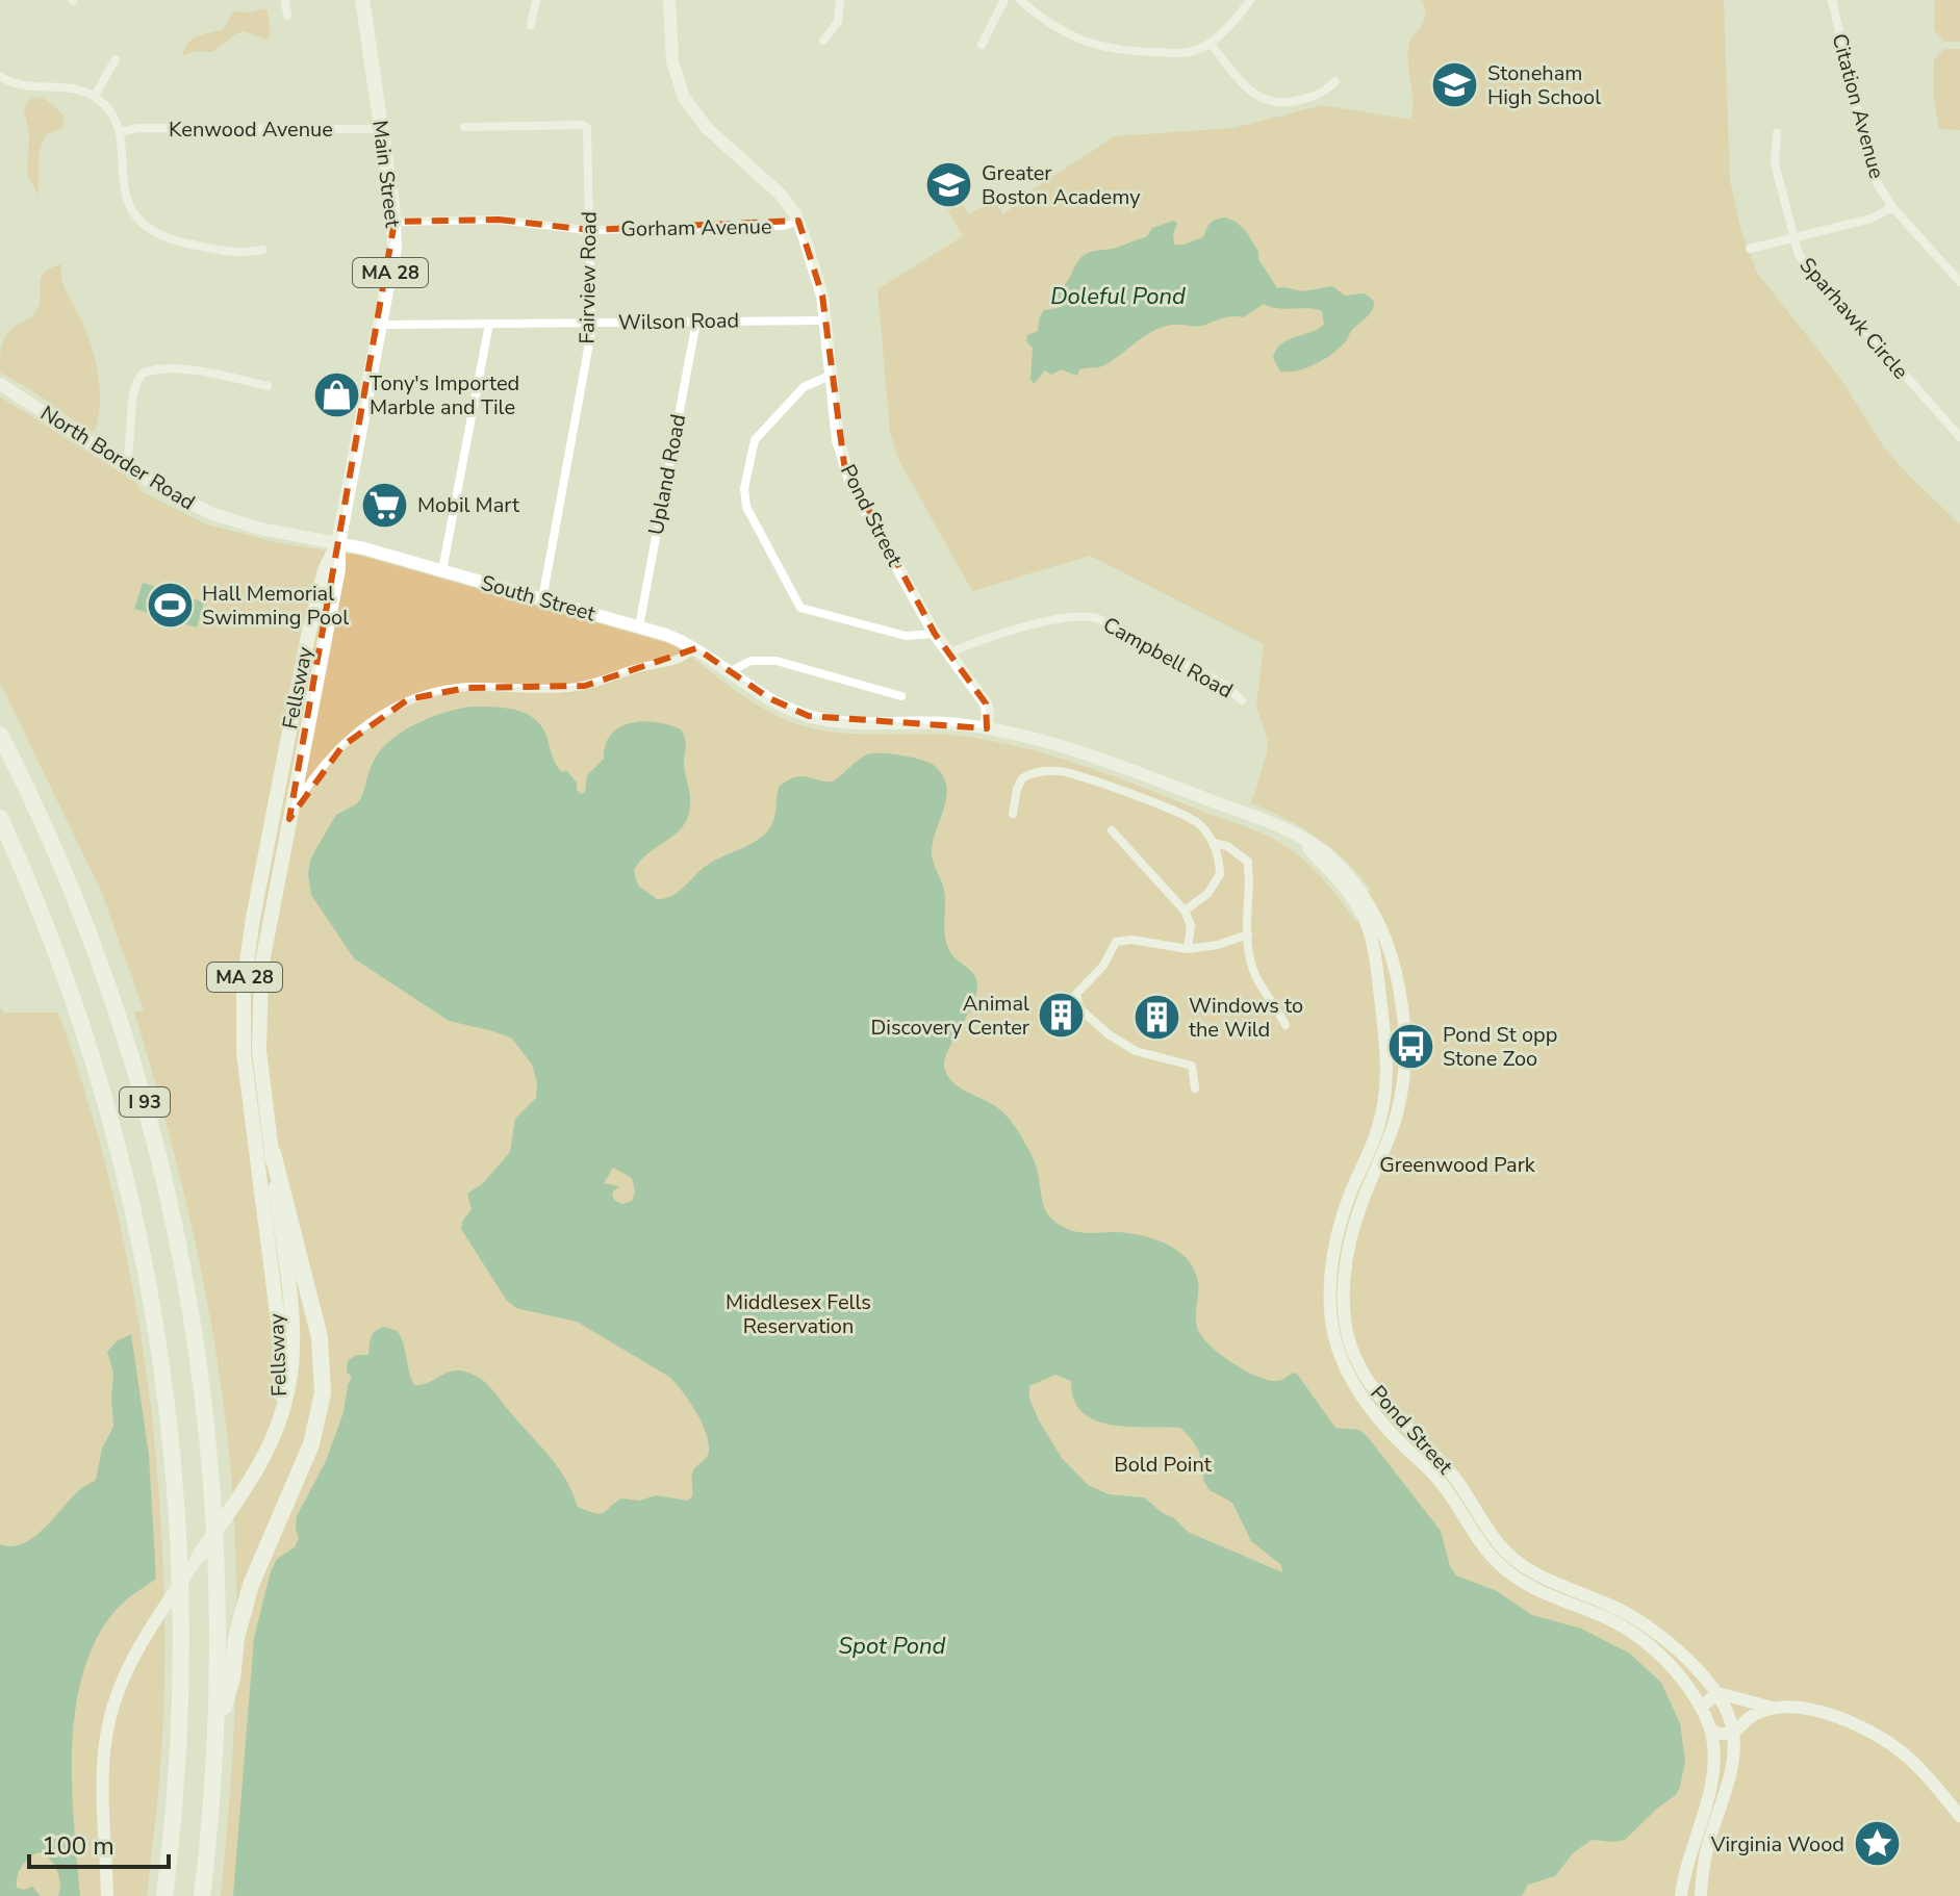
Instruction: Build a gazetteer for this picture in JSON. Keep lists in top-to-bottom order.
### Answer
{
  "streets": {
    "highway": ["I 93"],
    "main road": [
      "Main Street",
      "MA 28",
      "North Border Road",
      "Pond Street",
      "South Street",
      "Fellsway"
    ],
    "street": [
      "Citation Avenue",
      "Kenwood Avenue",
      "Gorham Avenue",
      "Fairview Road",
      "Sparhawk Circle",
      "Wilson Road",
      "Upland Road",
      "Campbell Road"
    ]
  },
  "crossings": [
    ["Kenwood Avenue", "Main Street"],
    ["Main Street", "Gorham Avenue"],
    ["Main Street", "Wilson Road"],
    ["Main Street", "North Border Road"],
    ["Main Street", "South Street"],
    ["Main Street", "Fellsway"],
    ["Gorham Avenue", "Fairview Road"],
    ["Gorham Avenue", "Pond Street"],
    ["Fairview Road", "Wilson Road"],
    ["Fairview Road", "South Street"],
    ["Wilson Road", "Upland Road"],
    ["Wilson Road", "Pond Street"],
    ["North Border Road", "South Street"],
    ["North Border Road", "Fellsway"],
    ["Upland Road", "South Street"],
    ["Pond Street", "South Street"],
    ["Pond Street", "Campbell Road"],
    ["South Street", "Fellsway"]
  ],
  "water": ["Doleful Pond", "Spot Pond"],
  "parks": ["Greenwood Park", "Middlesex Fells Reservation", "Bold Point"],
  "places": {
    "school or university": ["Stoneham High School", "Greater Boston Academy"],
    "shop": ["Tony's Imported Marble and Tile"],
    "supermarket": ["Mobil Mart"],
    "sports": ["Hall Memorial Swimming Pool"],
    "building": ["Animal Discovery Center", "Windows to the Wild"],
    "bus stop": ["Pond St opp Stone Zoo"],
    "place": ["Virginia Wood"]
  },
  "scale_bar": "100 m"
}
